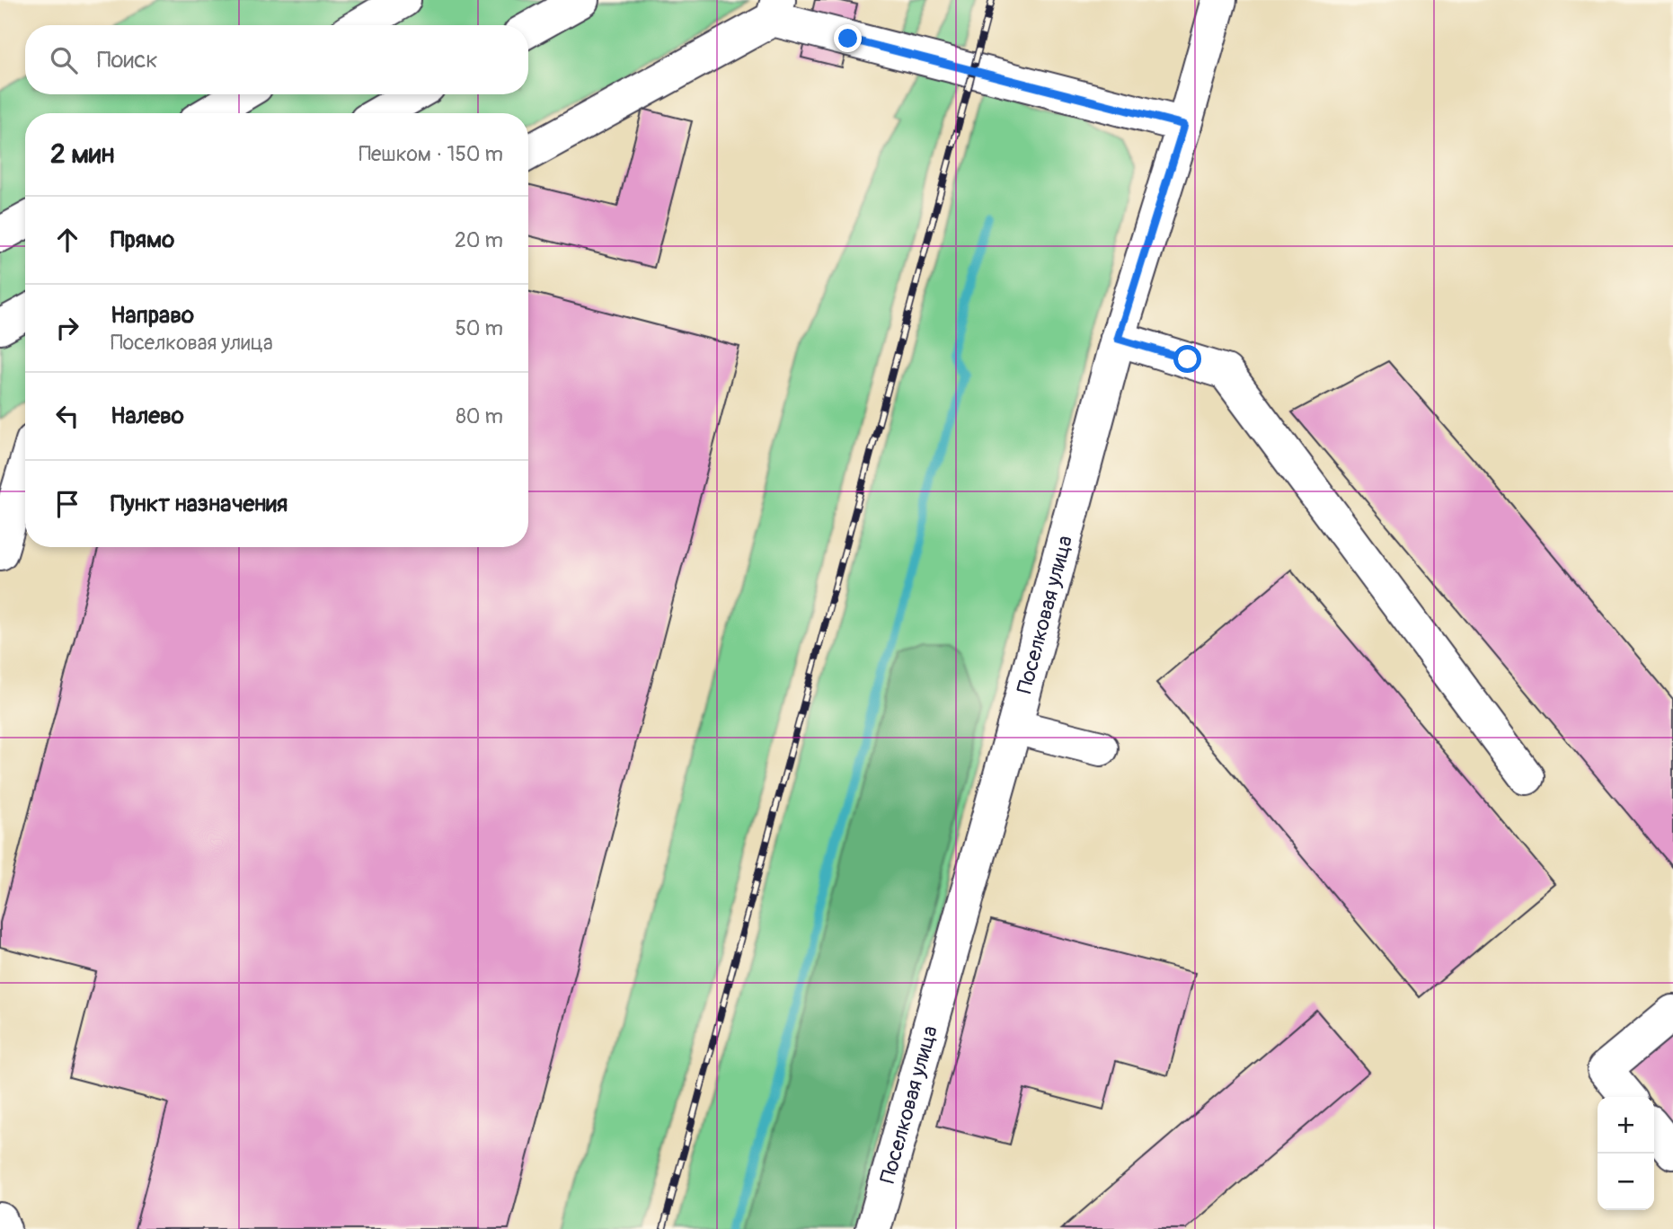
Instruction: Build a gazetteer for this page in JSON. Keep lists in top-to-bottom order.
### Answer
{
  "streets": {
    "main road": ["Поселковая улица"]
  },
  "page": {
    "search": "Поиск",
    "heading": ["2 мин", "Пешком · 150 m"],
    "list": [
      ["Прямо", "20 m"],
      ["Направо", "Поселковая улица", "50 m"],
      ["Налево", "80 m"],
      "Пункт назначения"
    ],
    "map_buttons": ["+", "−"]
  }
}
